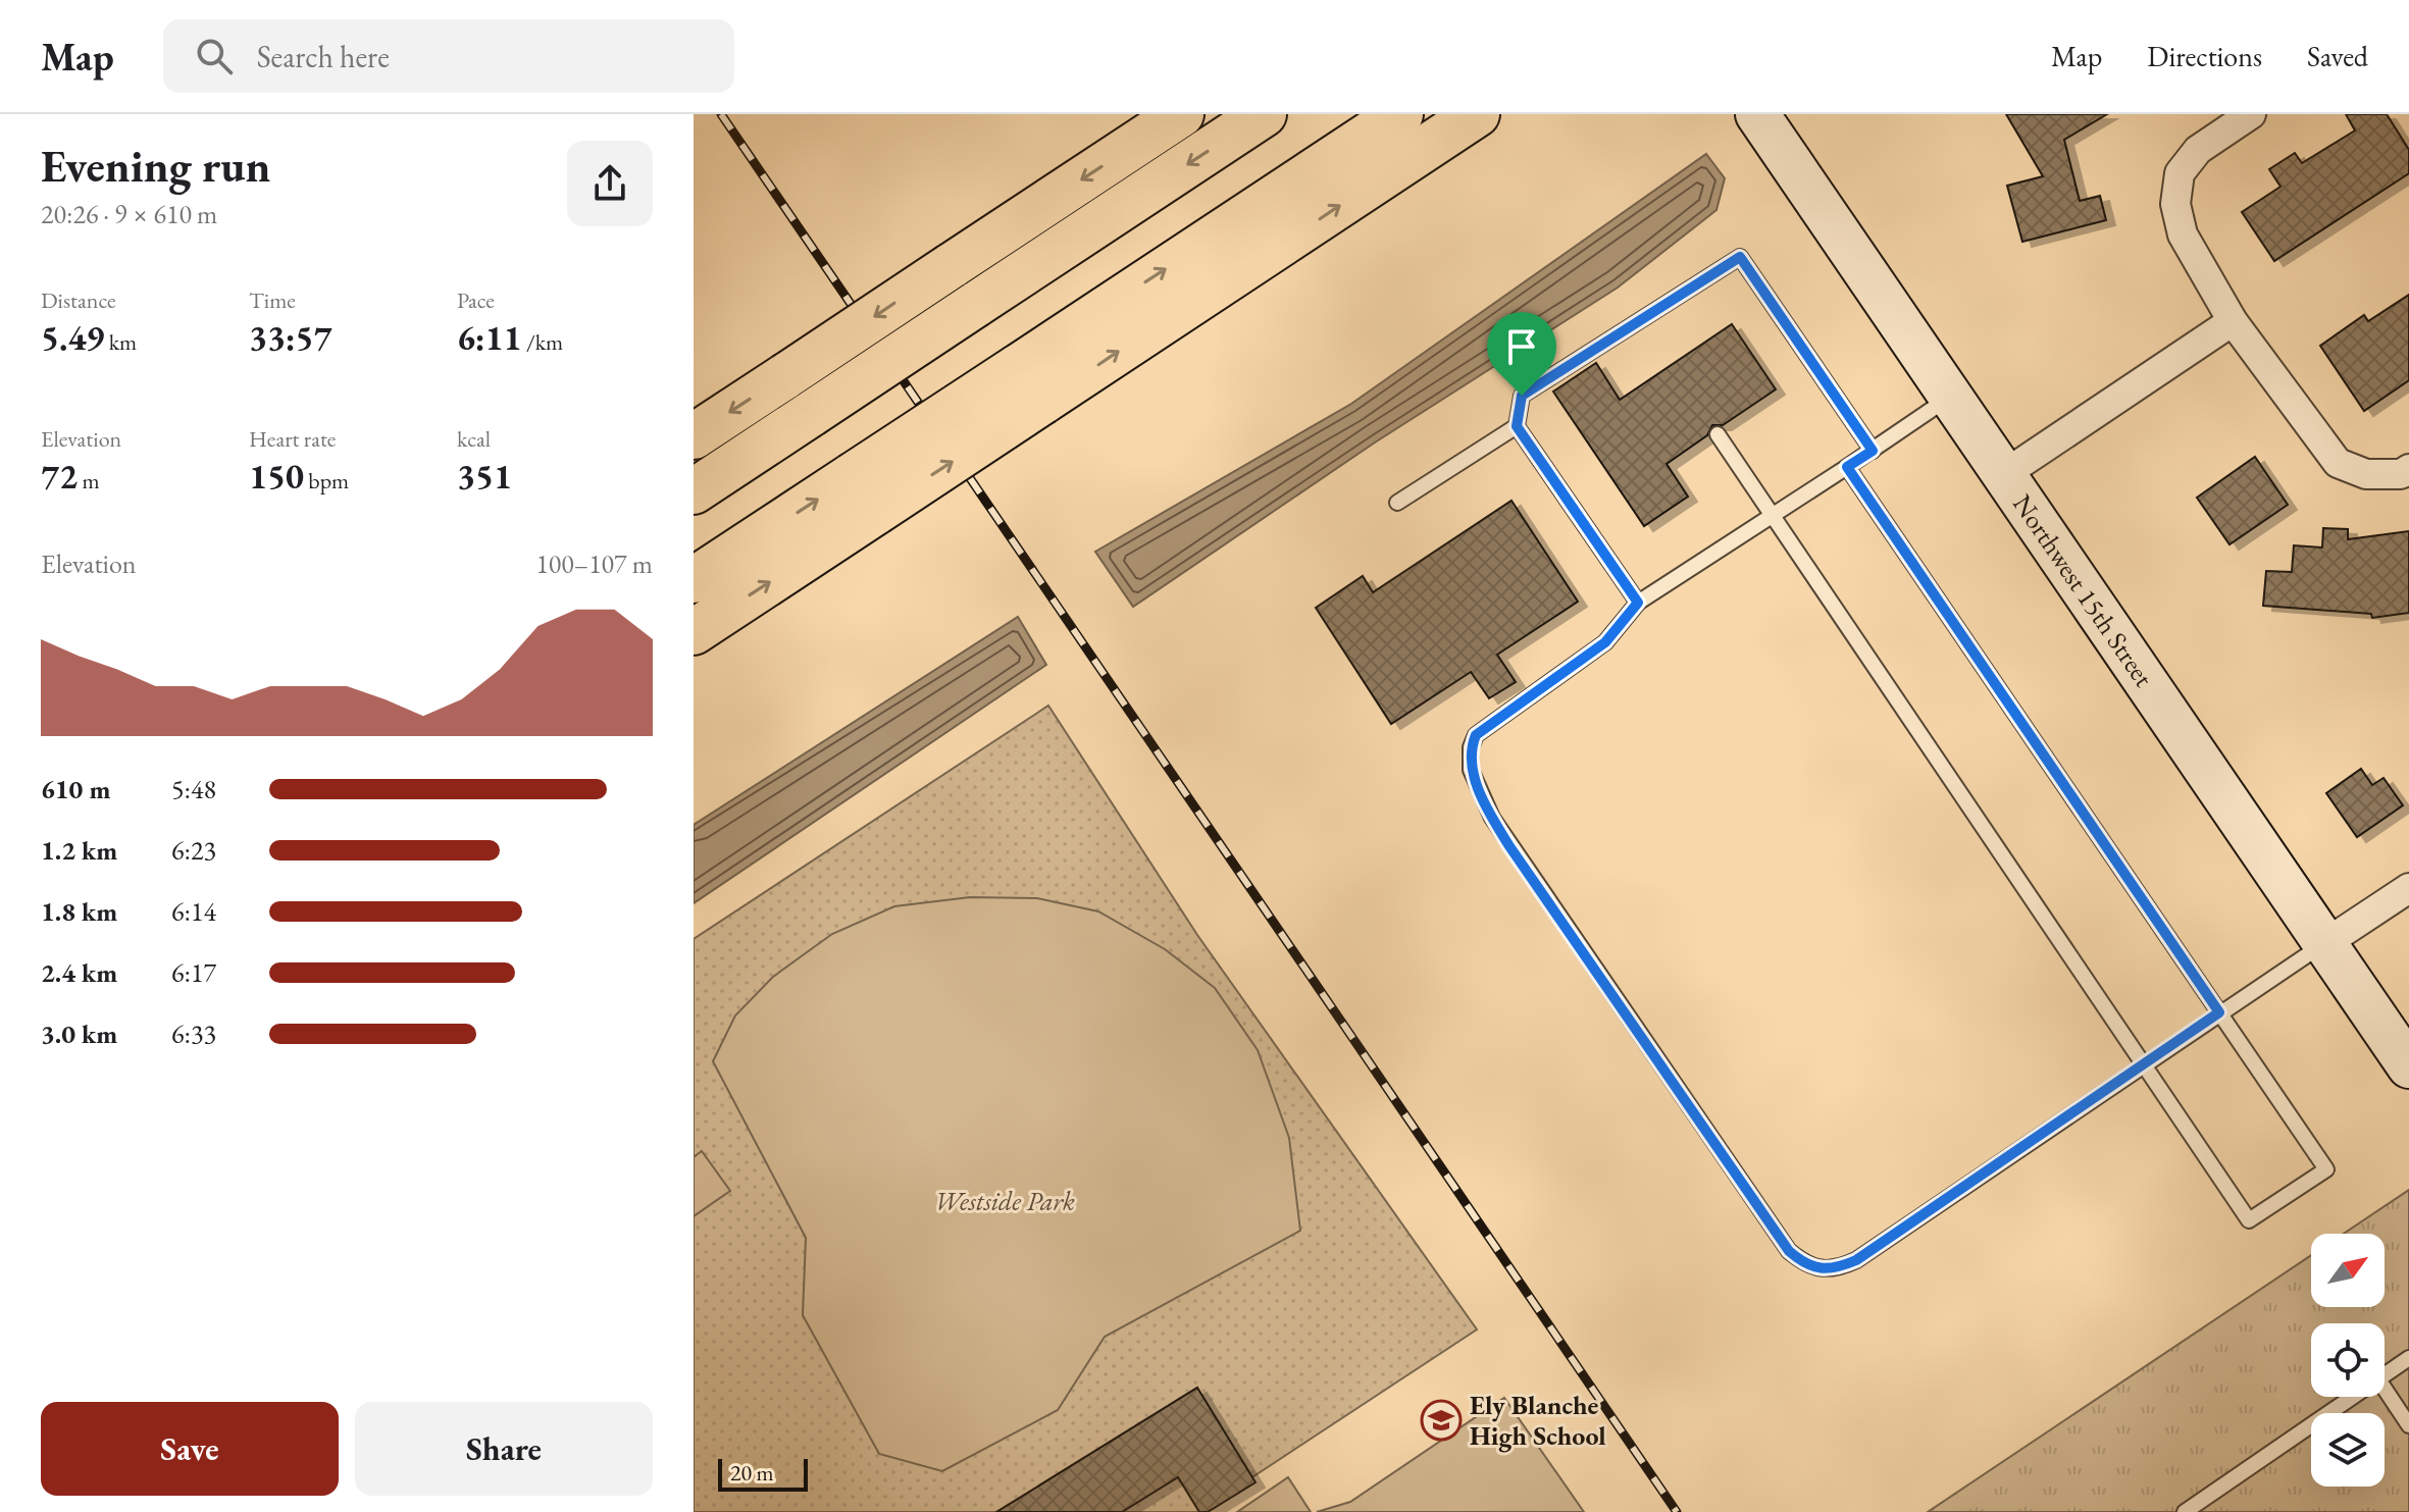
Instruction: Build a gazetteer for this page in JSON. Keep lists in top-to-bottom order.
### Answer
{
  "streets": {
    "street": ["Northwest 15th Street"]
  },
  "parks": ["Westside Park"],
  "places": {
    "school or university": ["Ely Blanche High School"]
  },
  "scale_bar": "20 m",
  "north": "top right",
  "page": {
    "header": "Map",
    "search": "Search here",
    "nav": ["Map", "Directions", "Saved"],
    "heading": ["Evening run", "20:26 · 9 × 610 m"],
    "stats": [
      ["Distance", "5.49 km"],
      ["Time", "33:57"],
      ["Pace", "6:11 /km"],
      ["Elevation", "72 m"],
      ["Heart rate", "150 bpm"],
      ["kcal", "351"]
    ],
    "chart": ["Elevation", "100–107 m"],
    "list": [
      {
        "name": "610 m",
        "note": "5:48"
      },
      {
        "name": "1.2 km",
        "note": "6:23"
      },
      {
        "name": "1.8 km",
        "note": "6:14"
      },
      {
        "name": "2.4 km",
        "note": "6:17"
      },
      {
        "name": "3.0 km",
        "note": "6:33"
      }
    ],
    "buttons": ["Save", "Share"],
    "scale": "20 m"
  }
}
